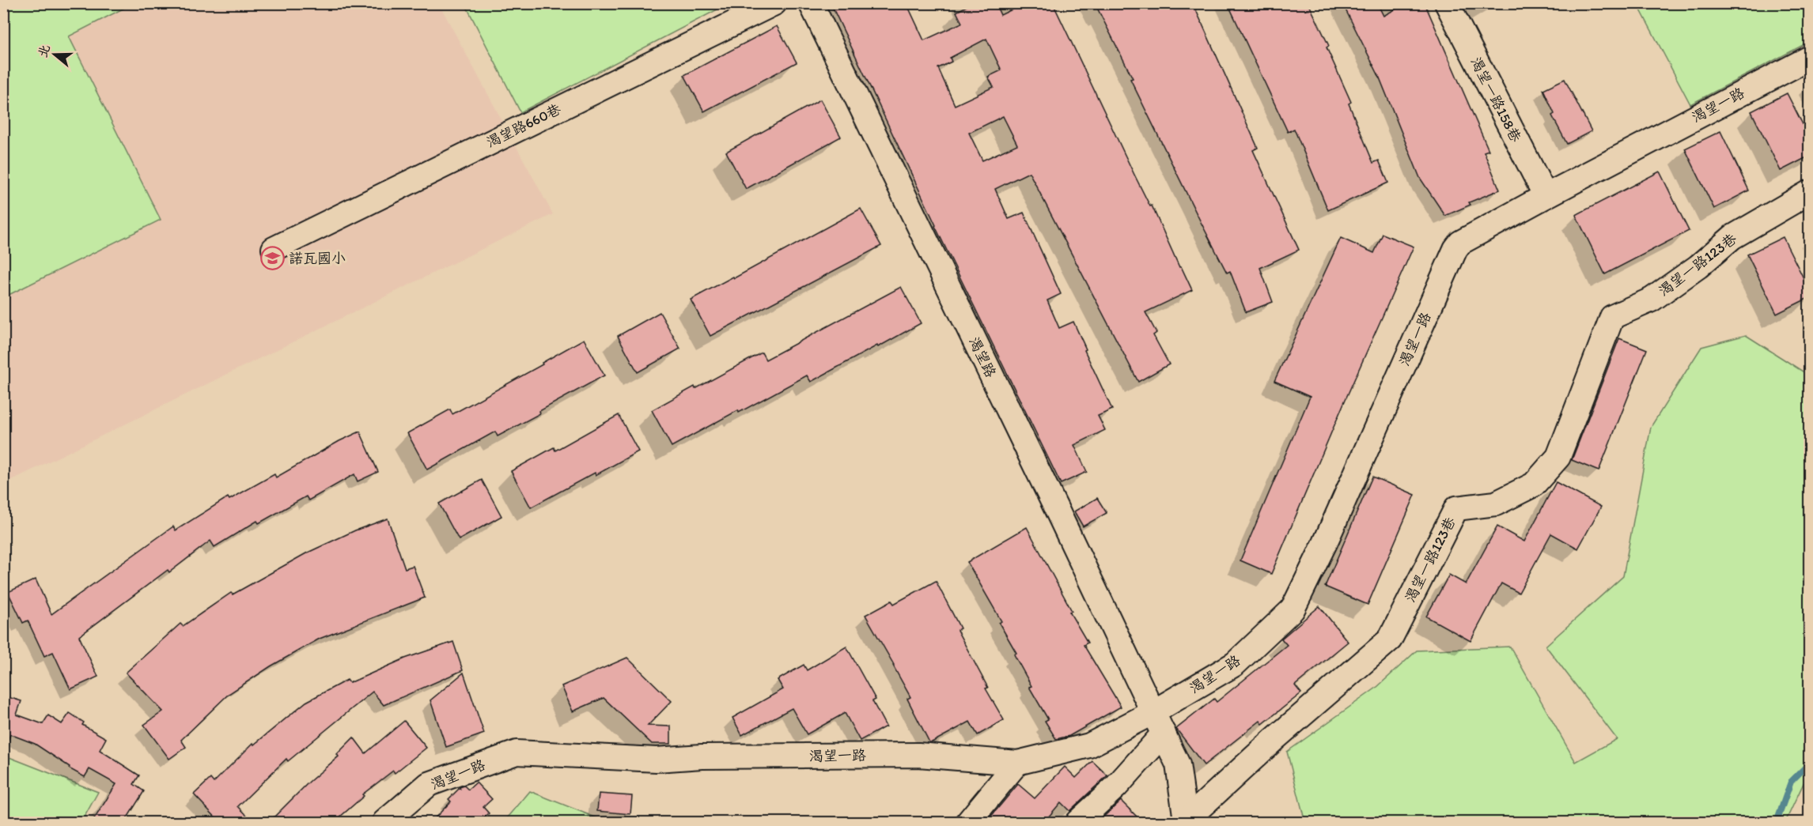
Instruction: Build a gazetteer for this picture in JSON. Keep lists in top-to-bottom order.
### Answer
{
  "streets": {
    "street": [
      "渴望一路158巷",
      "渴望一路",
      "渴望路660巷",
      "渴望一路123巷",
      "渴望路"
    ]
  },
  "crossings": [
    ["渴望一路158巷", "渴望一路"],
    ["渴望一路", "渴望路"],
    ["渴望一路123巷", "渴望路"]
  ],
  "places": {
    "school or university": ["諾瓦國小"]
  },
  "north": "left"
}
